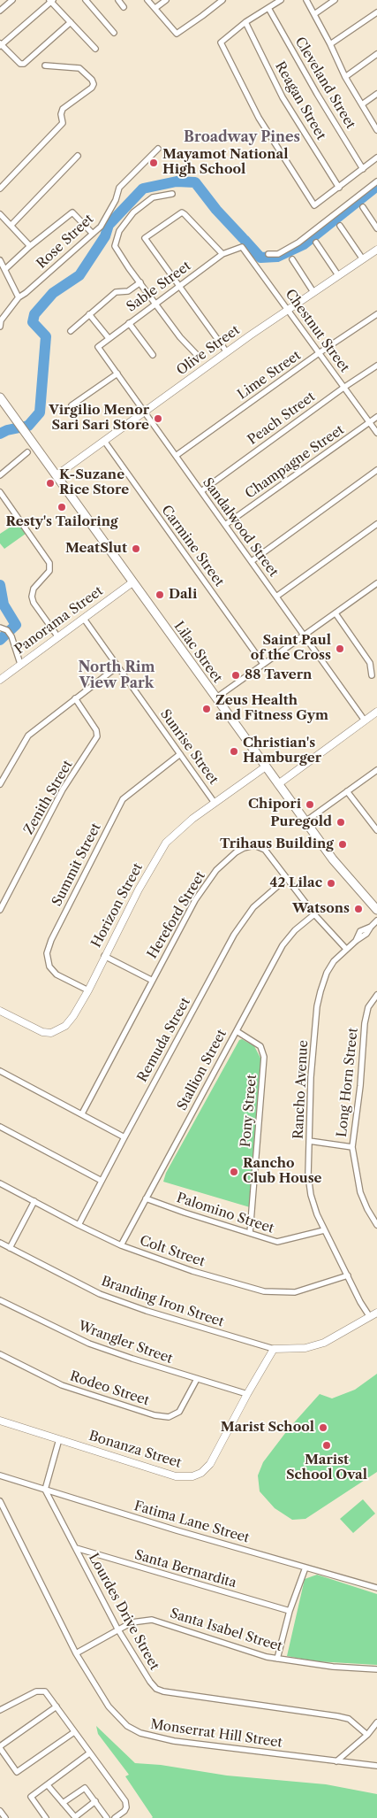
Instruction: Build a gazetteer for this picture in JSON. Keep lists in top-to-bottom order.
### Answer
{
  "streets": {
    "main road": ["Lilac Street"],
    "street": [
      "Cleveland Street",
      "Reagan Street",
      "Rose Street",
      "Sable Street",
      "Chestnut Street",
      "Olive Street",
      "Lime Street",
      "Peach Street",
      "Champagne Street",
      "Sandalwood Street",
      "Carmine Street",
      "Panorama Street",
      "Sunrise Street",
      "Zenith Street",
      "Summit Street",
      "Horizon Street",
      "Hereford Street",
      "Remuda Street",
      "Stallion Street",
      "Long Horn Street",
      "Rancho Avenue",
      "Pony Street",
      "Palomino Street",
      "Colt Street",
      "Branding Iron Street",
      "Wrangler Street",
      "Rodeo Street",
      "Bonanza Street",
      "Fatima Lane Street",
      "Santa Bernardita",
      "Lourdes Drive Street",
      "Santa Isabel Street",
      "Monserrat Hill Street"
    ]
  },
  "crossings": [
    ["Sable Street", "Chestnut Street"],
    ["Sable Street", "Sandalwood Street"],
    ["Chestnut Street", "Olive Street"],
    ["Chestnut Street", "Lime Street"],
    ["Chestnut Street", "Peach Street"],
    ["Chestnut Street", "Champagne Street"],
    ["Olive Street", "Sandalwood Street"],
    ["Olive Street", "Carmine Street"],
    ["Olive Street", "Lilac Street"],
    ["Lime Street", "Sandalwood Street"],
    ["Peach Street", "Sandalwood Street"],
    ["Champagne Street", "Sandalwood Street"],
    ["Panorama Street", "Lilac Street"],
    ["Panorama Street", "Sunrise Street"],
    ["Lilac Street", "Horizon Street"],
    ["Sunrise Street", "Summit Street"],
    ["Sunrise Street", "Horizon Street"],
    ["Summit Street", "Horizon Street"],
    ["Hereford Street", "Remuda Street"],
    ["Hereford Street", "Stallion Street"],
    ["Hereford Street", "Rancho Avenue"],
    ["Remuda Street", "Colt Street"],
    ["Stallion Street", "Pony Street"],
    ["Stallion Street", "Palomino Street"],
    ["Stallion Street", "Colt Street"],
    ["Rancho Avenue", "Palomino Street"],
    ["Rancho Avenue", "Colt Street"],
    ["Pony Street", "Palomino Street"],
    ["Branding Iron Street", "Bonanza Street"],
    ["Wrangler Street", "Rodeo Street"],
    ["Wrangler Street", "Bonanza Street"],
    ["Fatima Lane Street", "Lourdes Drive Street"],
    ["Santa Bernardita", "Lourdes Drive Street"],
    ["Lourdes Drive Street", "Santa Isabel Street"],
    ["Santa Isabel Street", "Monserrat Hill Street"]
  ],
  "districts": ["Broadway Pines", "North Rim View Park"],
  "places": [
    "Mayamot National High School",
    "Virgilio Menor Sari Sari Store",
    "K-Suzane Rice Store",
    "Resty's Tailoring",
    "MeatSlut",
    "Dali",
    "Saint Paul of the Cross",
    "88 Tavern",
    "Zeus Health and Fitness Gym",
    "Christian's Hamburger",
    "Chipori",
    "Puregold",
    "Trihaus Building",
    "42 Lilac",
    "Watsons",
    "Rancho Club House",
    "Marist School",
    "Marist School Oval"
  ]
}
